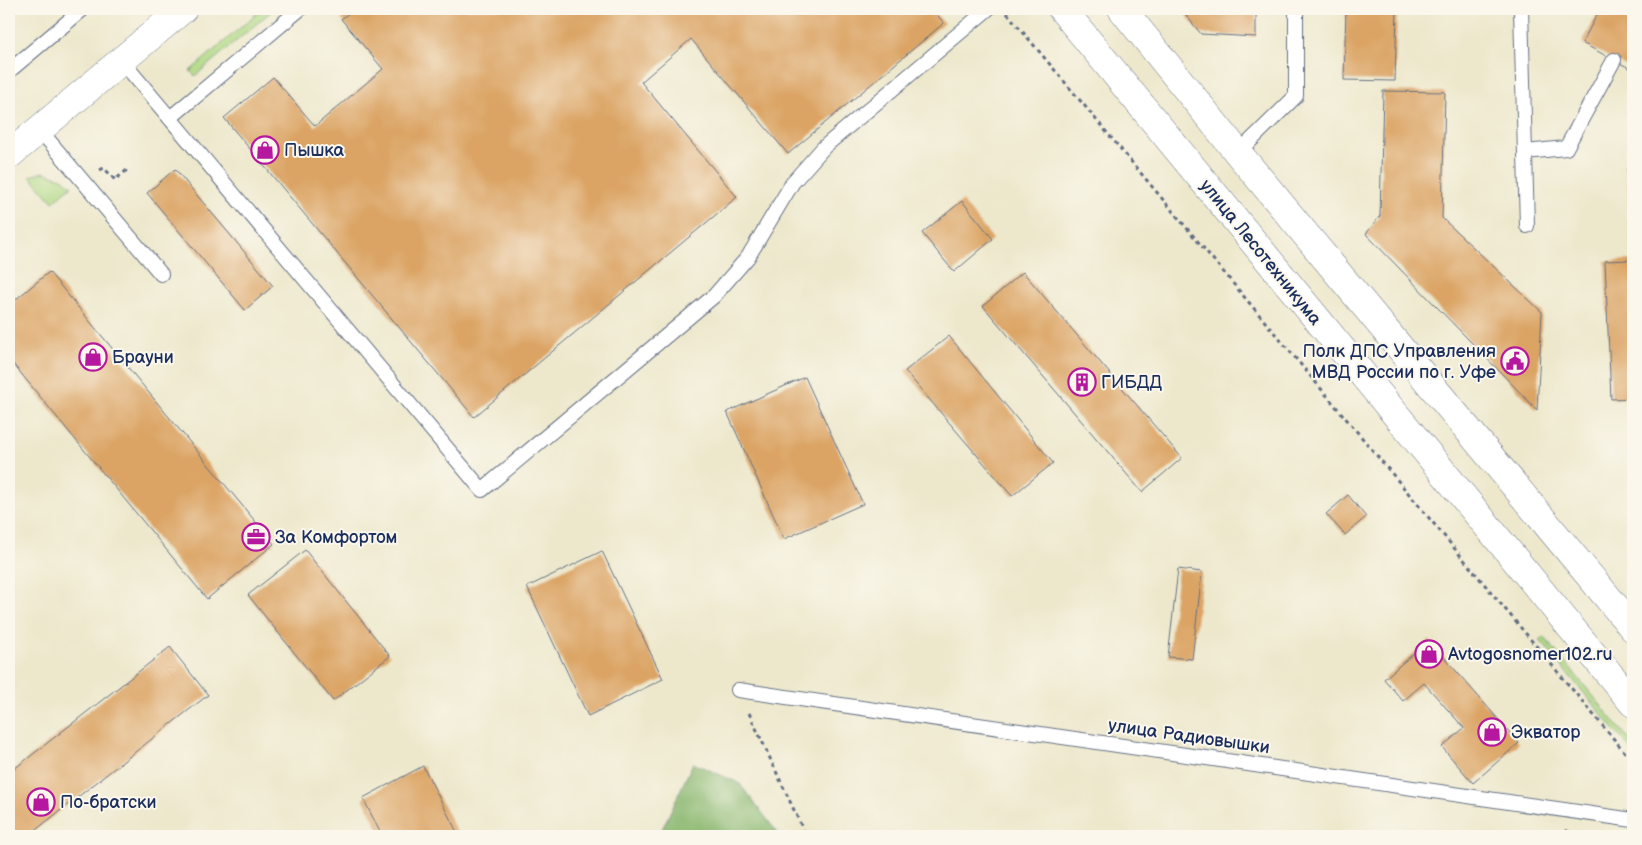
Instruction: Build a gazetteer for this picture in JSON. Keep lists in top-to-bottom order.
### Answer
{
  "streets": {
    "main road": ["улица Лесотехникума"],
    "lane": ["улица Радиовышки"]
  },
  "places": {
    "shop": [
      "Пышка",
      "Брауни",
      "Avtogosnomer102.ru",
      "Экватор",
      "По-братски"
    ],
    "public building": ["Полк ДПС Управления МВД России по г. Уфе"],
    "building": ["ГИБДД"],
    "office": ["За Комфортом"]
  }
}
